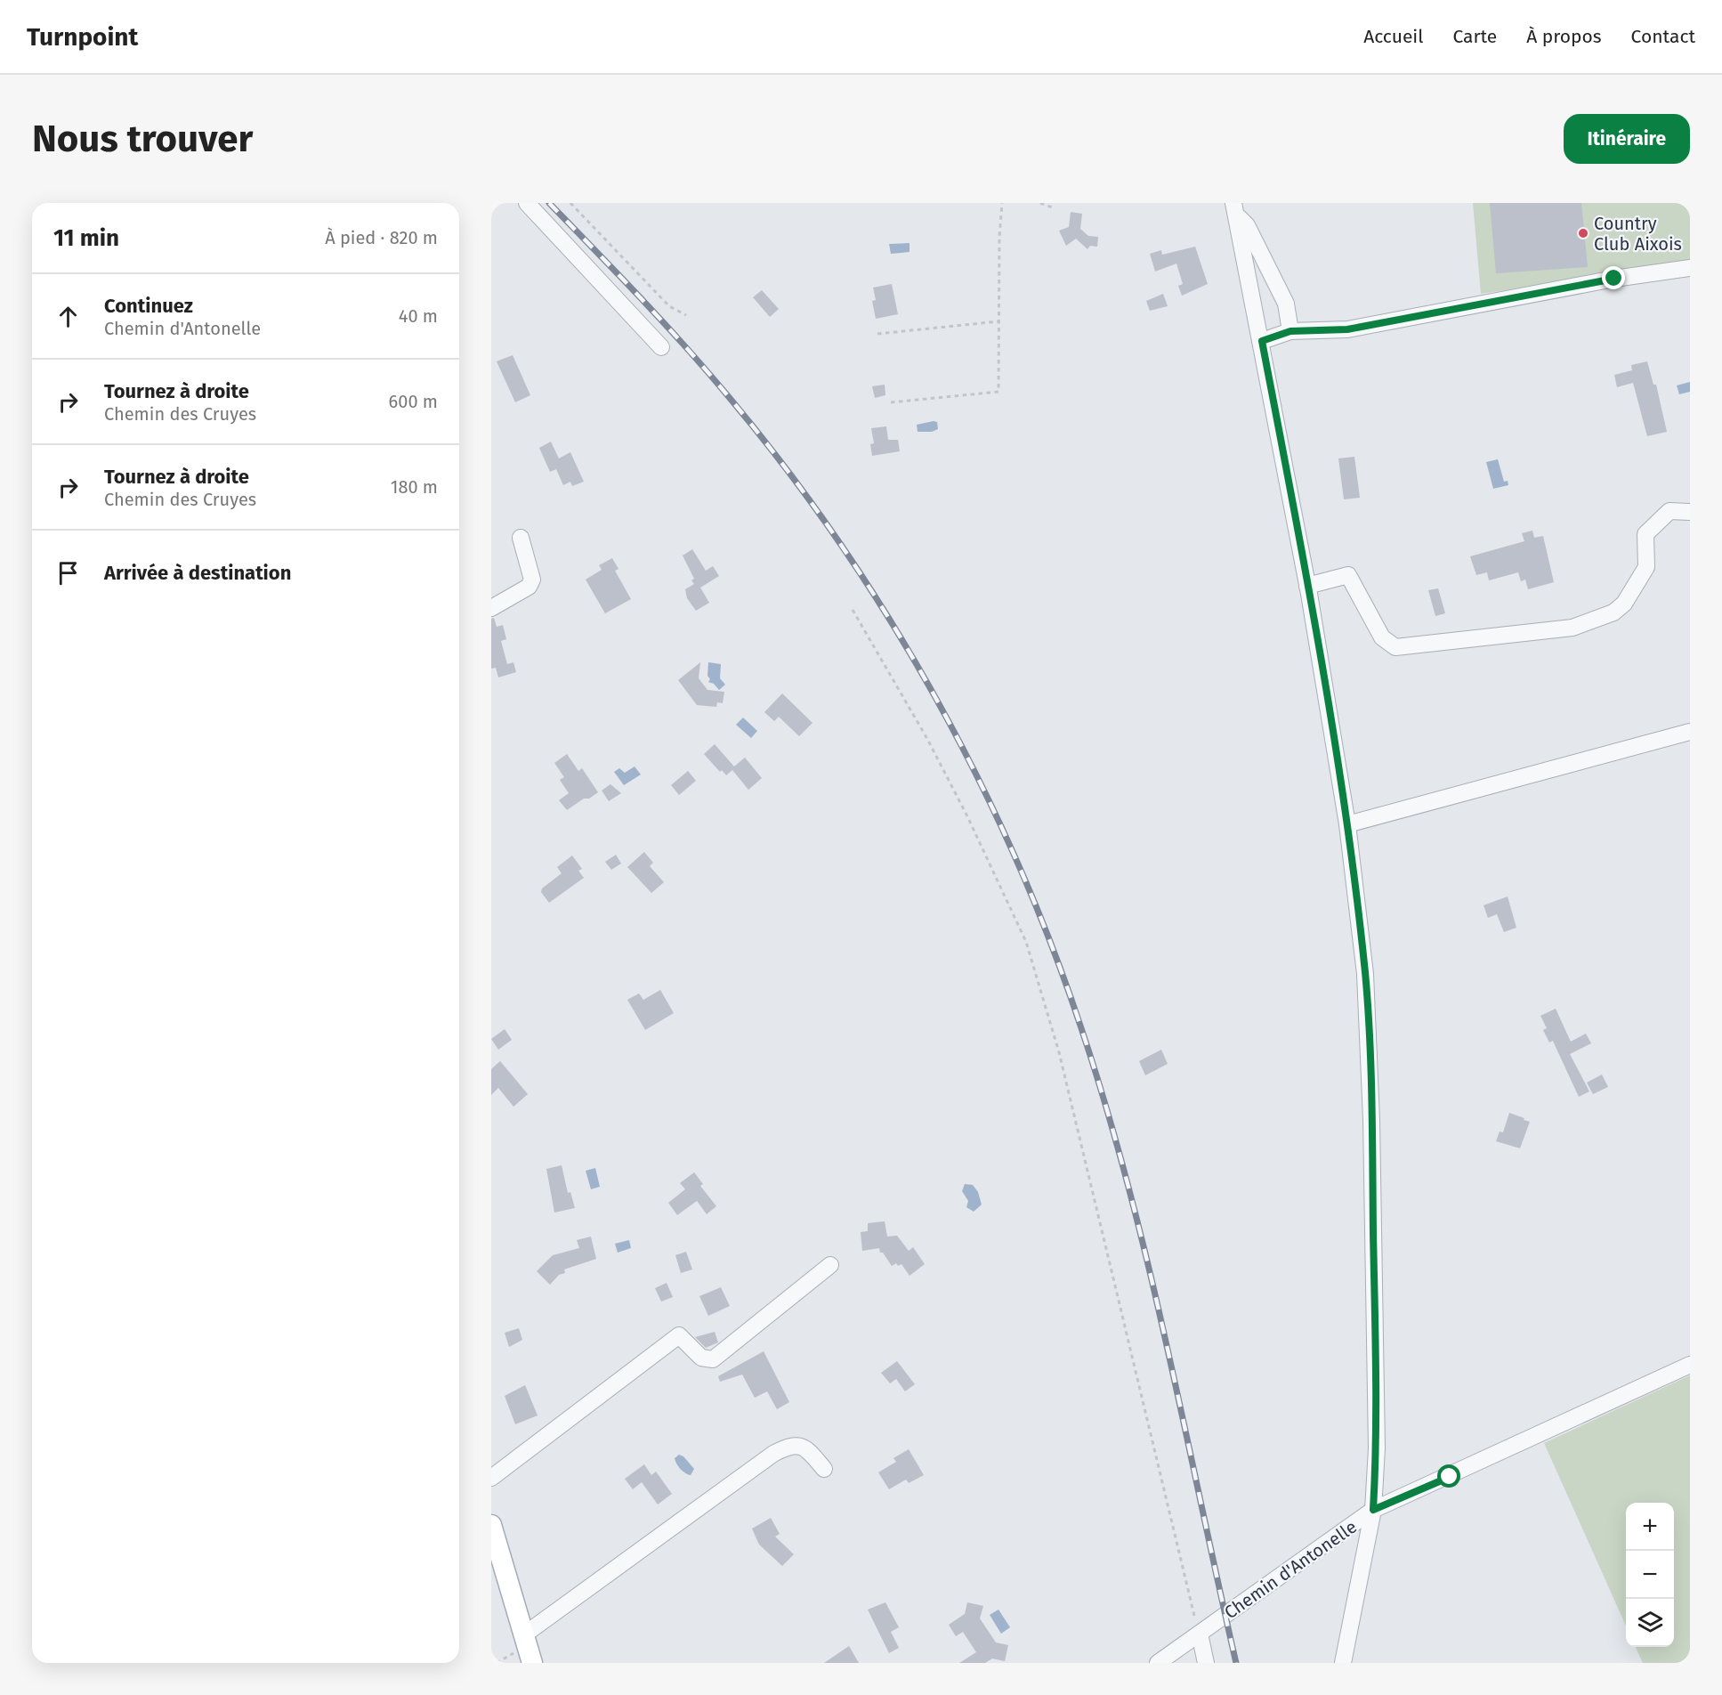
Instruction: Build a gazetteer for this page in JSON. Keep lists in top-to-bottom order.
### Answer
{
  "streets": {
    "street": ["Chemin d'Antonelle"]
  },
  "places": ["Country Club Aixois"],
  "page": {
    "header": "Turnpoint",
    "nav": [
      "Accueil",
      "Carte",
      "À propos",
      "Contact"
    ],
    "buttons": "Itinéraire",
    "title": "Nous trouver",
    "heading": ["11 min", "À pied · 820 m"],
    "list": [
      ["Continuez", "Chemin d'Antonelle", "40 m"],
      ["Tournez à droite", "Chemin des Cruyes", "600 m"],
      ["Tournez à droite", "Chemin des Cruyes", "180 m"],
      "Arrivée à destination"
    ],
    "map_buttons": ["+", "−"]
  }
}
